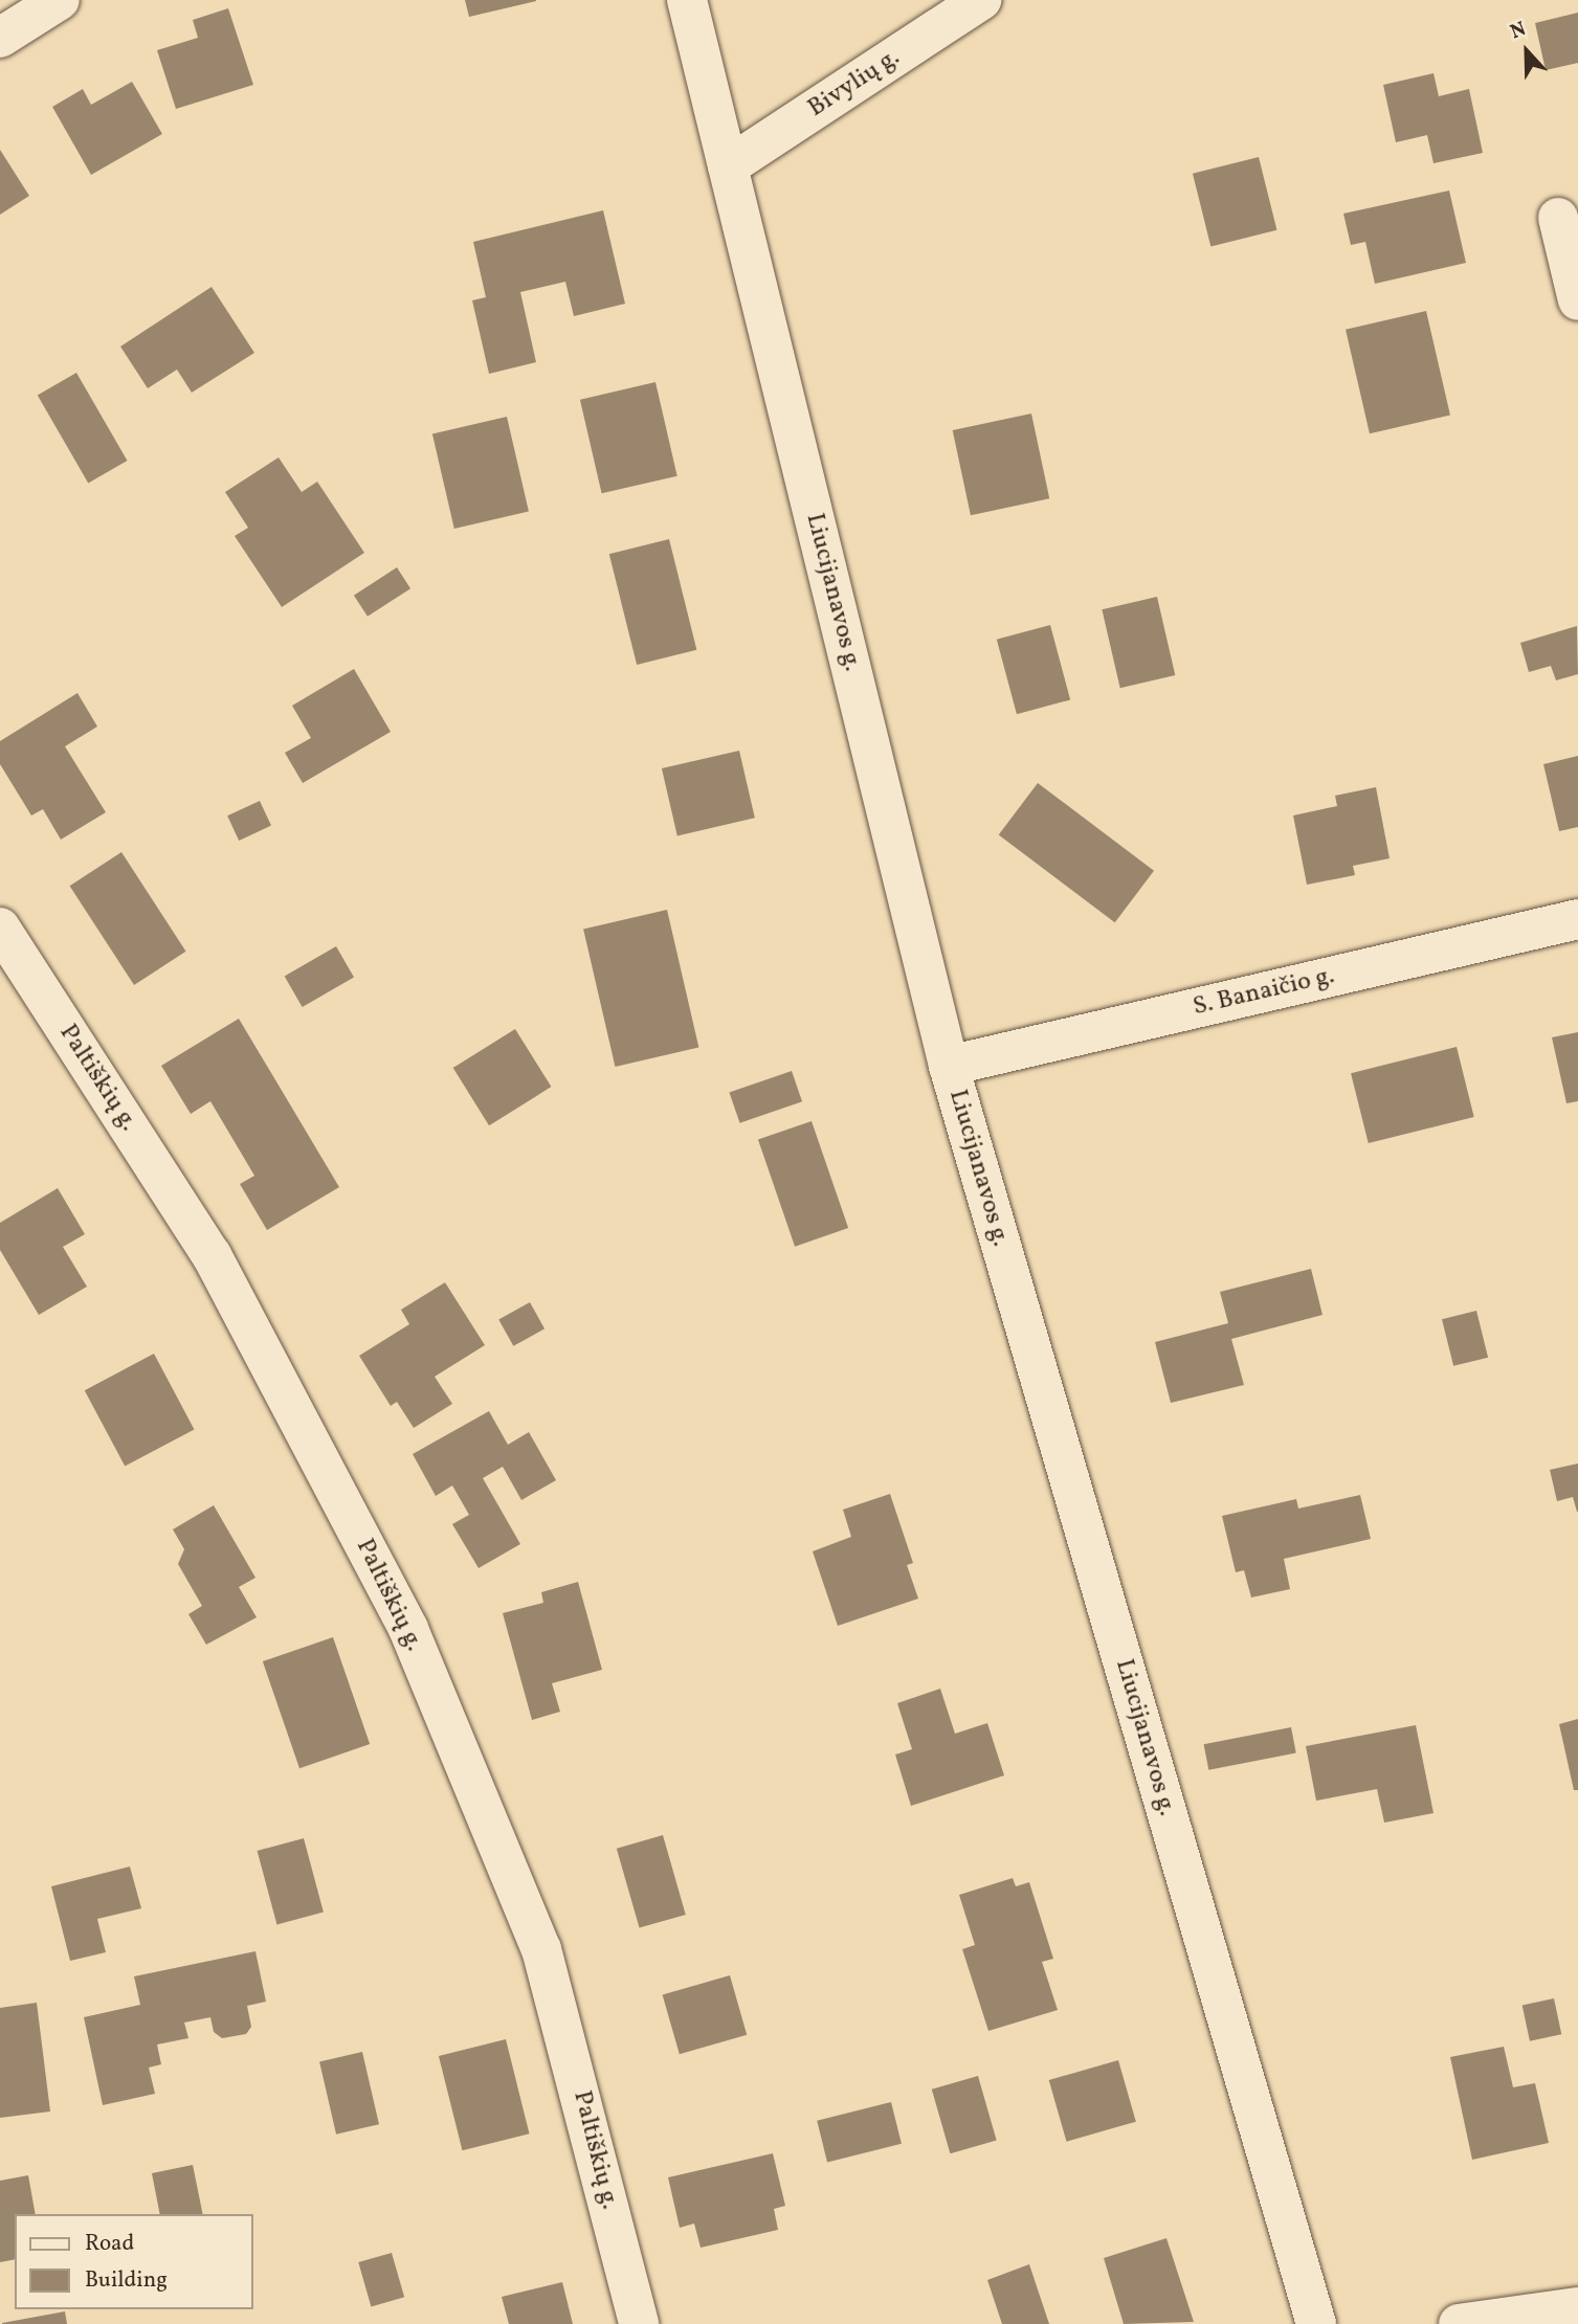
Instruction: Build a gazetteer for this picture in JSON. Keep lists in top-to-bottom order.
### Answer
{
  "streets": {
    "street": [
      "Bivylių g.",
      "Liucijanavos g.",
      "S. Banaičio g.",
      "Paltiškių g."
    ]
  },
  "crossings": [
    ["Bivylių g.", "Liucijanavos g."],
    ["Liucijanavos g.", "S. Banaičio g."]
  ],
  "legend": ["Road", "Building"],
  "north": "top"
}
